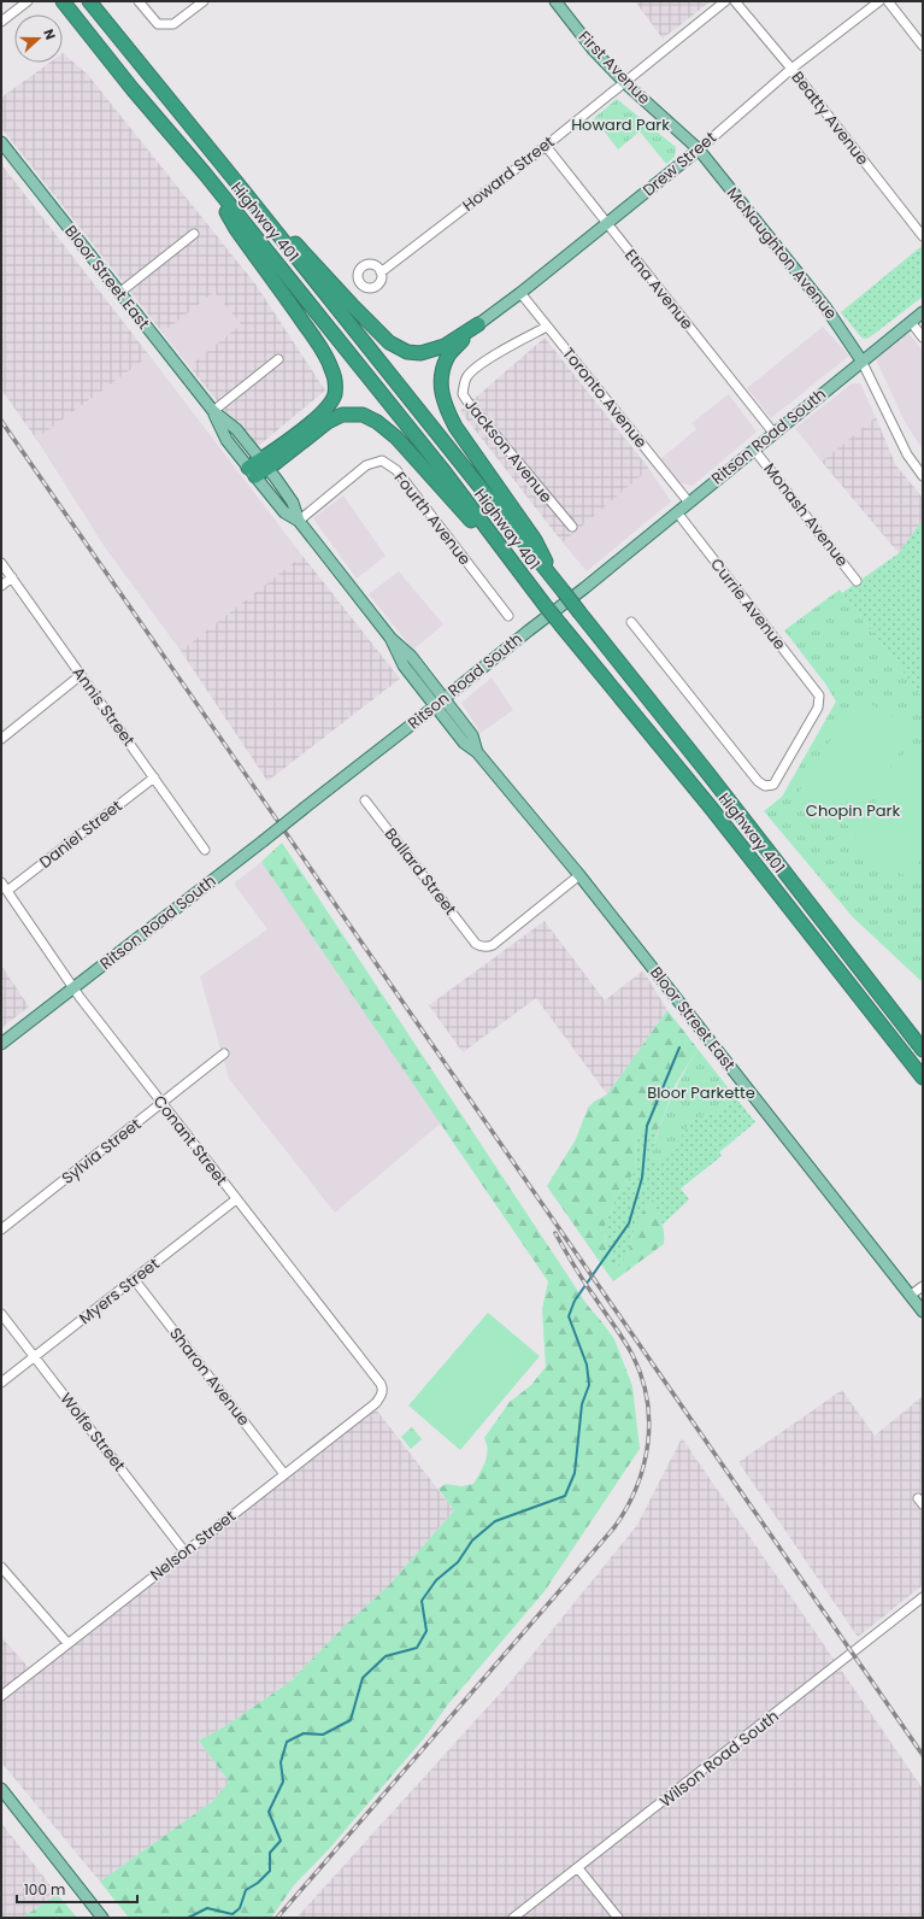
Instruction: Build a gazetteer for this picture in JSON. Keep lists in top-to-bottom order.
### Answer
{
  "streets": {
    "highway": ["Highway 401"],
    "main road": [
      "First Avenue",
      "Drew Street",
      "McNaughton Avenue",
      "Bloor Street East",
      "Ritson Road South"
    ],
    "street": [
      "Beatty Avenue",
      "Howard Street",
      "Etna Avenue",
      "Toronto Avenue",
      "Jackson Avenue",
      "Monash Avenue",
      "Fourth Avenue",
      "Currie Avenue",
      "Annis Street",
      "Daniel Street",
      "Ballard Street",
      "Conant Street",
      "Sylvia Street",
      "Myers Street",
      "Sharon Avenue",
      "Wolfe Street",
      "Nelson Street",
      "Wilson Road South"
    ]
  },
  "crossings": [
    ["First Avenue", "Drew Street"],
    ["First Avenue", "Howard Street"],
    ["First Avenue", "McNaughton Avenue"],
    ["Beatty Avenue", "Drew Street"],
    ["Drew Street", "McNaughton Avenue"],
    ["Drew Street", "Etna Avenue"],
    ["Drew Street", "Toronto Avenue"],
    ["Howard Street", "Etna Avenue"],
    ["McNaughton Avenue", "Ritson Road South"],
    ["Bloor Street East", "Ritson Road South"],
    ["Bloor Street East", "Fourth Avenue"],
    ["Bloor Street East", "Ballard Street"],
    ["Etna Avenue", "Ritson Road South"],
    ["Toronto Avenue", "Ritson Road South"],
    ["Toronto Avenue", "Jackson Avenue"],
    ["Ritson Road South", "Monash Avenue"],
    ["Ritson Road South", "Currie Avenue"],
    ["Ritson Road South", "Conant Street"],
    ["Annis Street", "Daniel Street"],
    ["Daniel Street", "Conant Street"],
    ["Conant Street", "Sylvia Street"],
    ["Conant Street", "Myers Street"],
    ["Conant Street", "Nelson Street"],
    ["Myers Street", "Sharon Avenue"],
    ["Myers Street", "Wolfe Street"],
    ["Sharon Avenue", "Nelson Street"],
    ["Wolfe Street", "Nelson Street"]
  ],
  "parks": ["Howard Park", "Chopin Park", "Bloor Parkette"],
  "scale_bar": "100 m",
  "north": "right"
}
